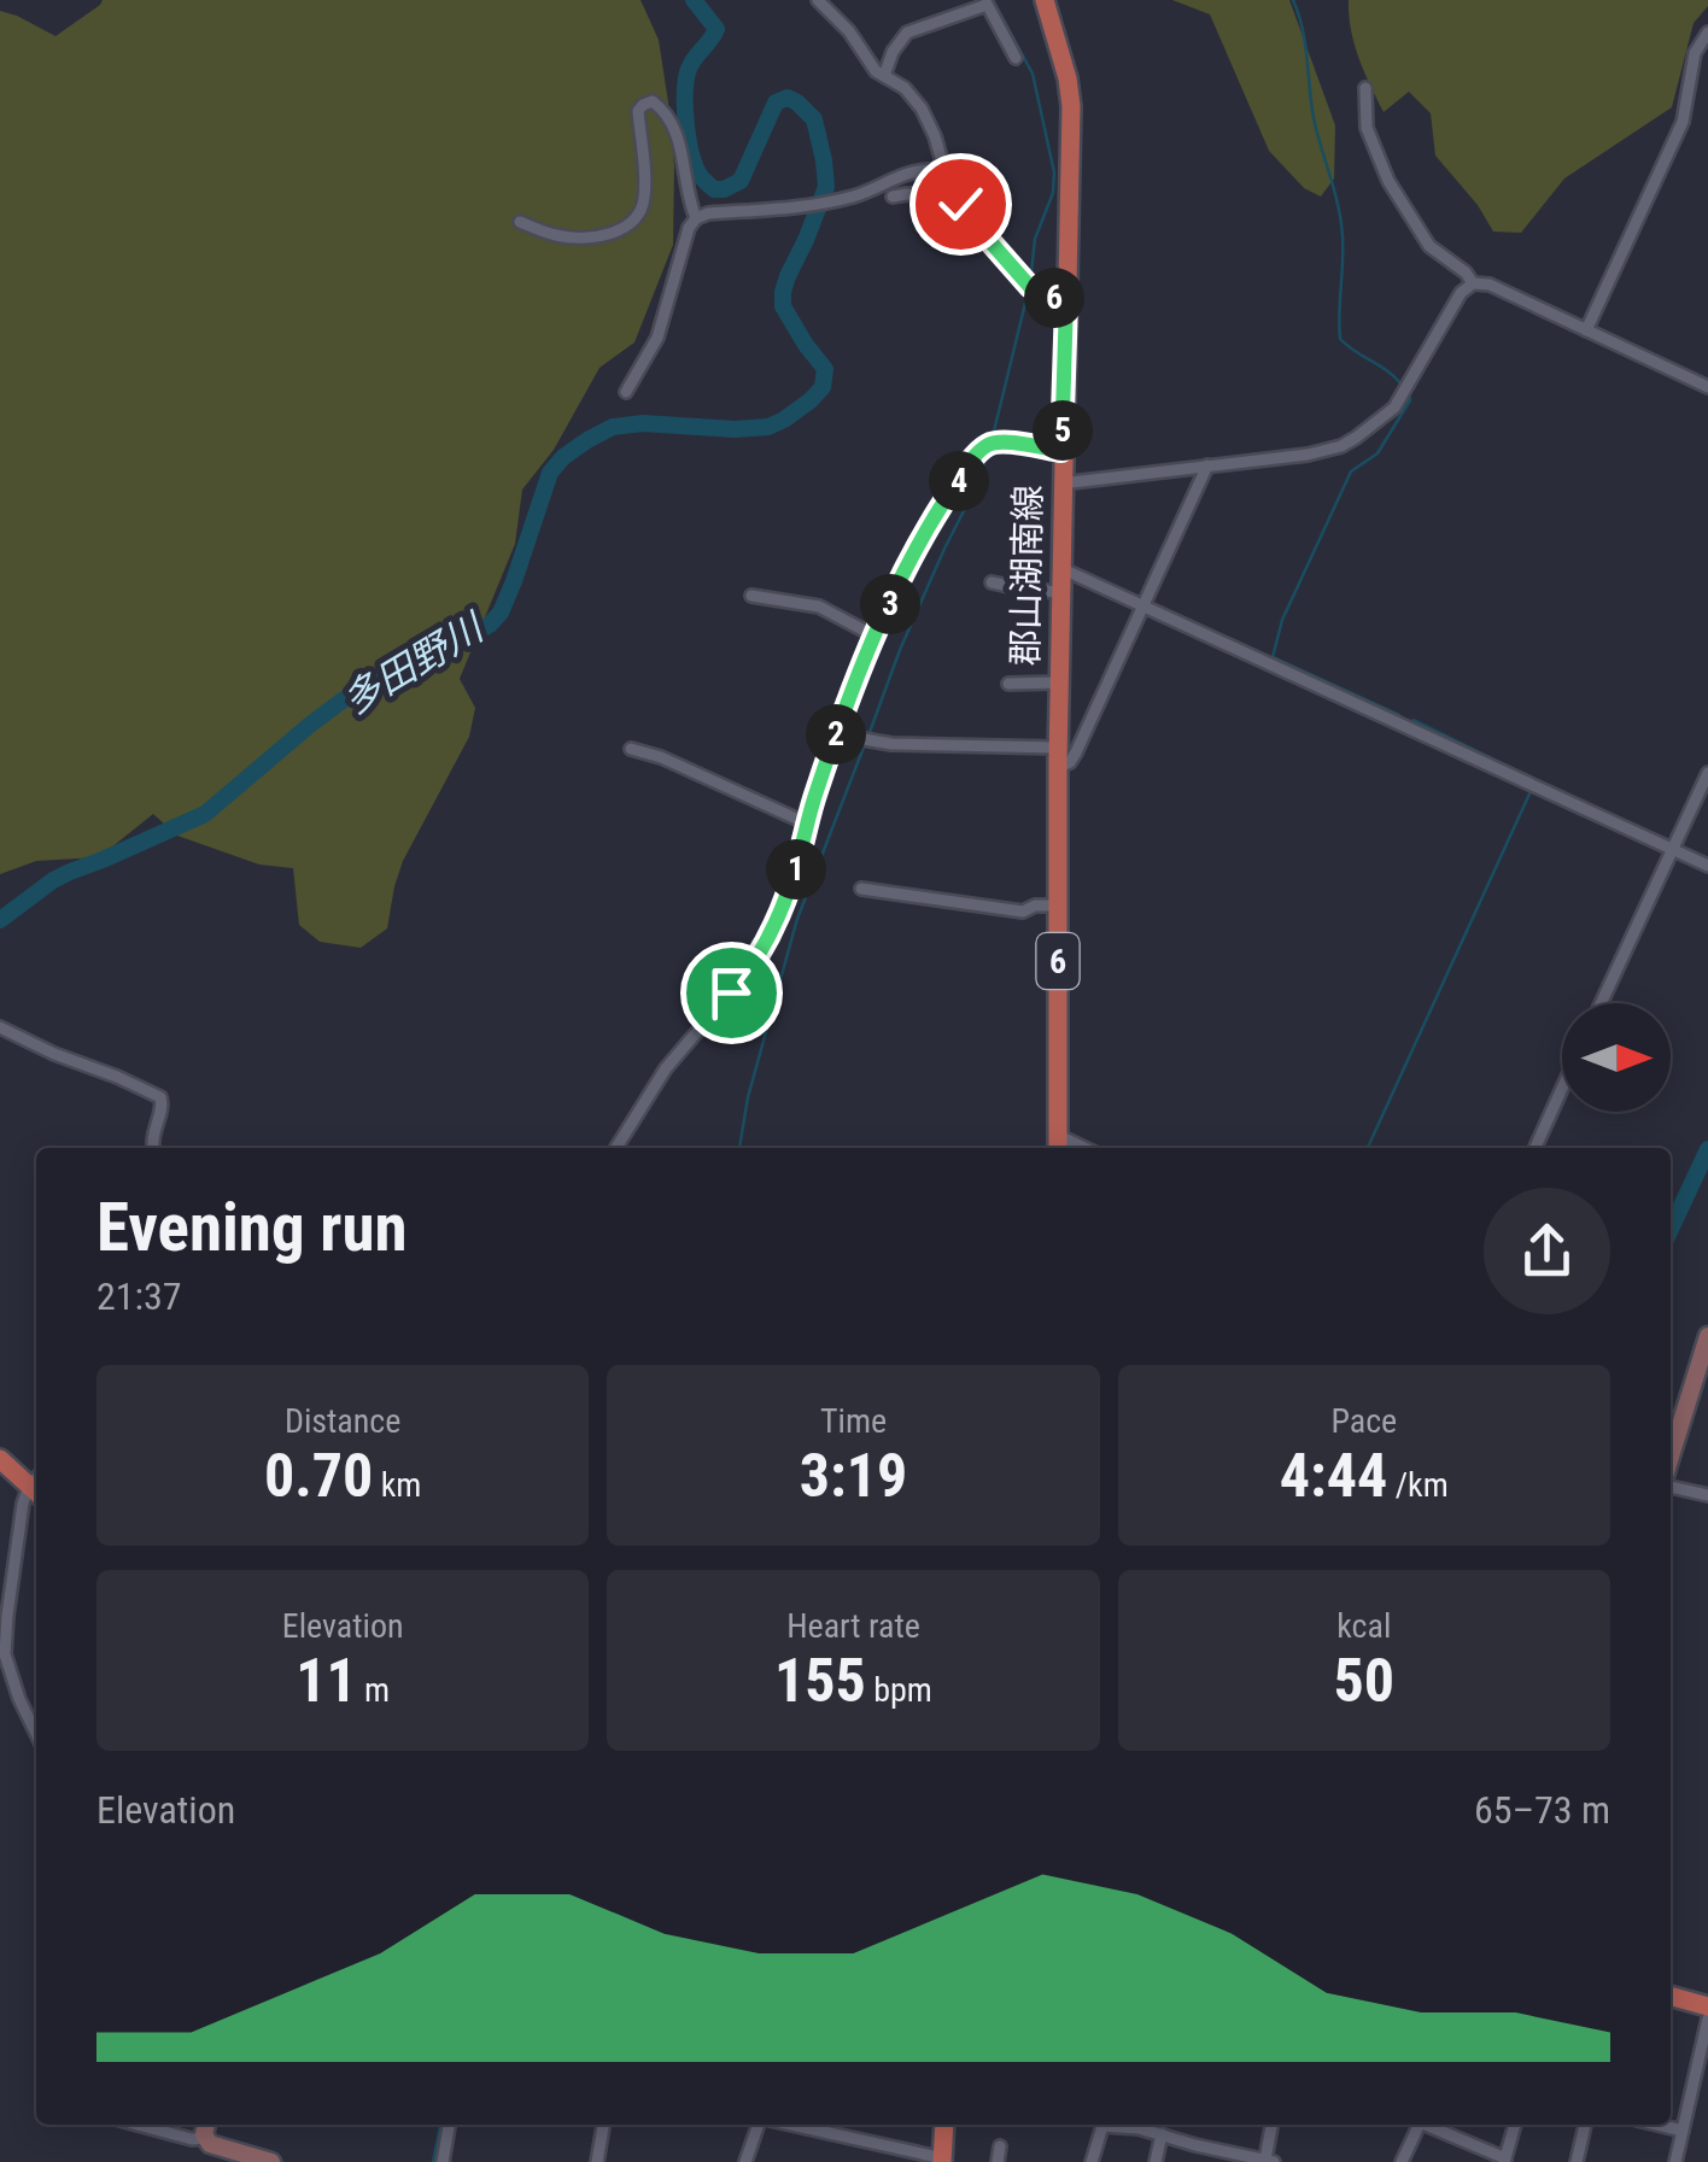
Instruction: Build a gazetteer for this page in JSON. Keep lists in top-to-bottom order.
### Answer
{
  "streets": {
    "main road": ["郡山湖南線", "6"]
  },
  "water": ["多田野川"],
  "north": "right",
  "page": {
    "pins": [
      "6",
      "5",
      "4",
      "3",
      "2",
      "1"
    ],
    "heading": ["Evening run", "21:37"],
    "stats": [
      ["Distance", "0.70 km"],
      ["Time", "3:19"],
      ["Pace", "4:44 /km"],
      ["Elevation", "11 m"],
      ["Heart rate", "155 bpm"],
      ["kcal", "50"]
    ],
    "chart": ["Elevation", "65–73 m"]
  }
}
